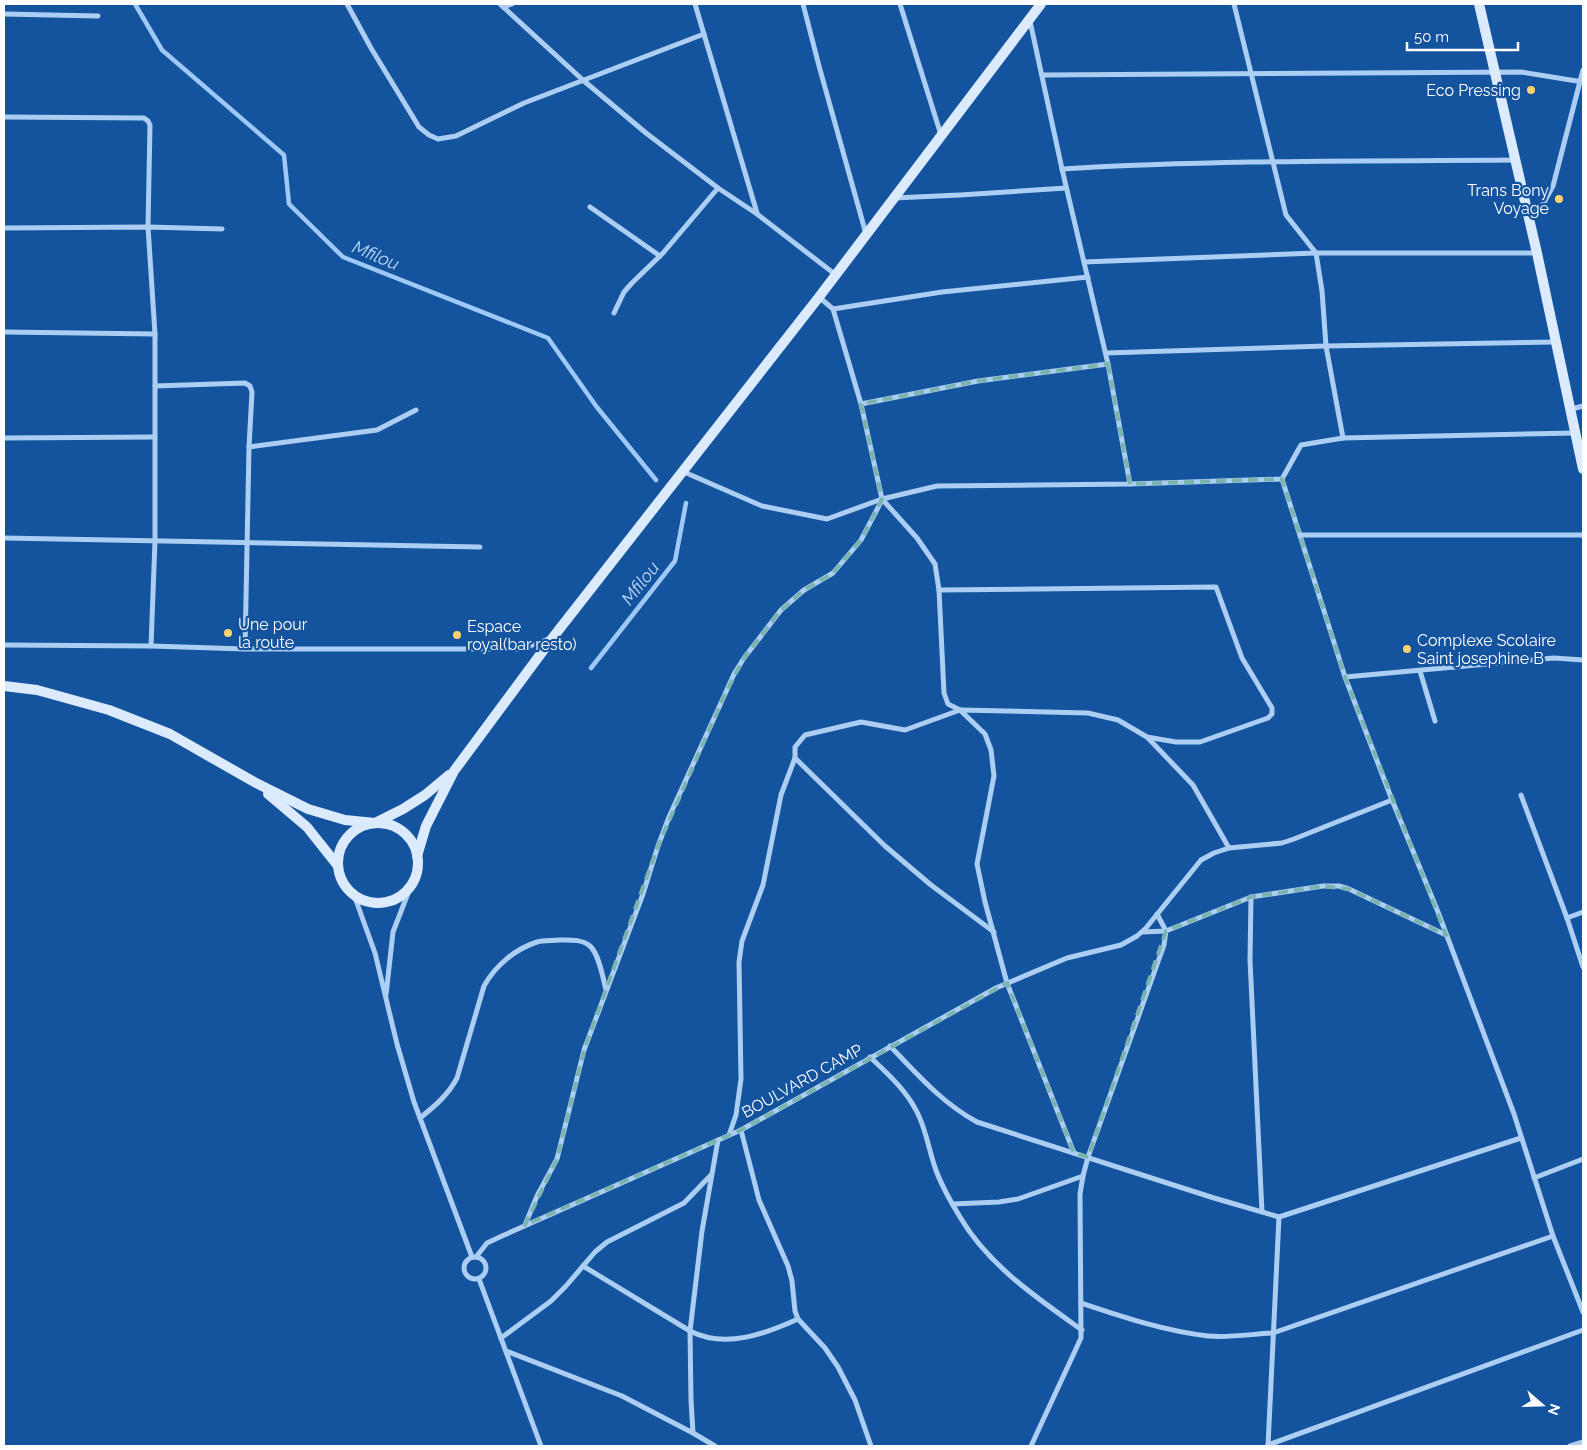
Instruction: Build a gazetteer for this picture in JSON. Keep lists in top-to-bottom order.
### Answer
{
  "streets": {
    "street": ["BOULVARD CAMP"]
  },
  "water": ["Mfilou"],
  "places": [
    "Eco Pressing",
    "Trans Bony Voyage",
    "Une pour la route",
    "Espace royal(bar resto)",
    "Complexe Scolaire Saint josephine B"
  ],
  "scale_bar": "50 m",
  "north": "right"
}
